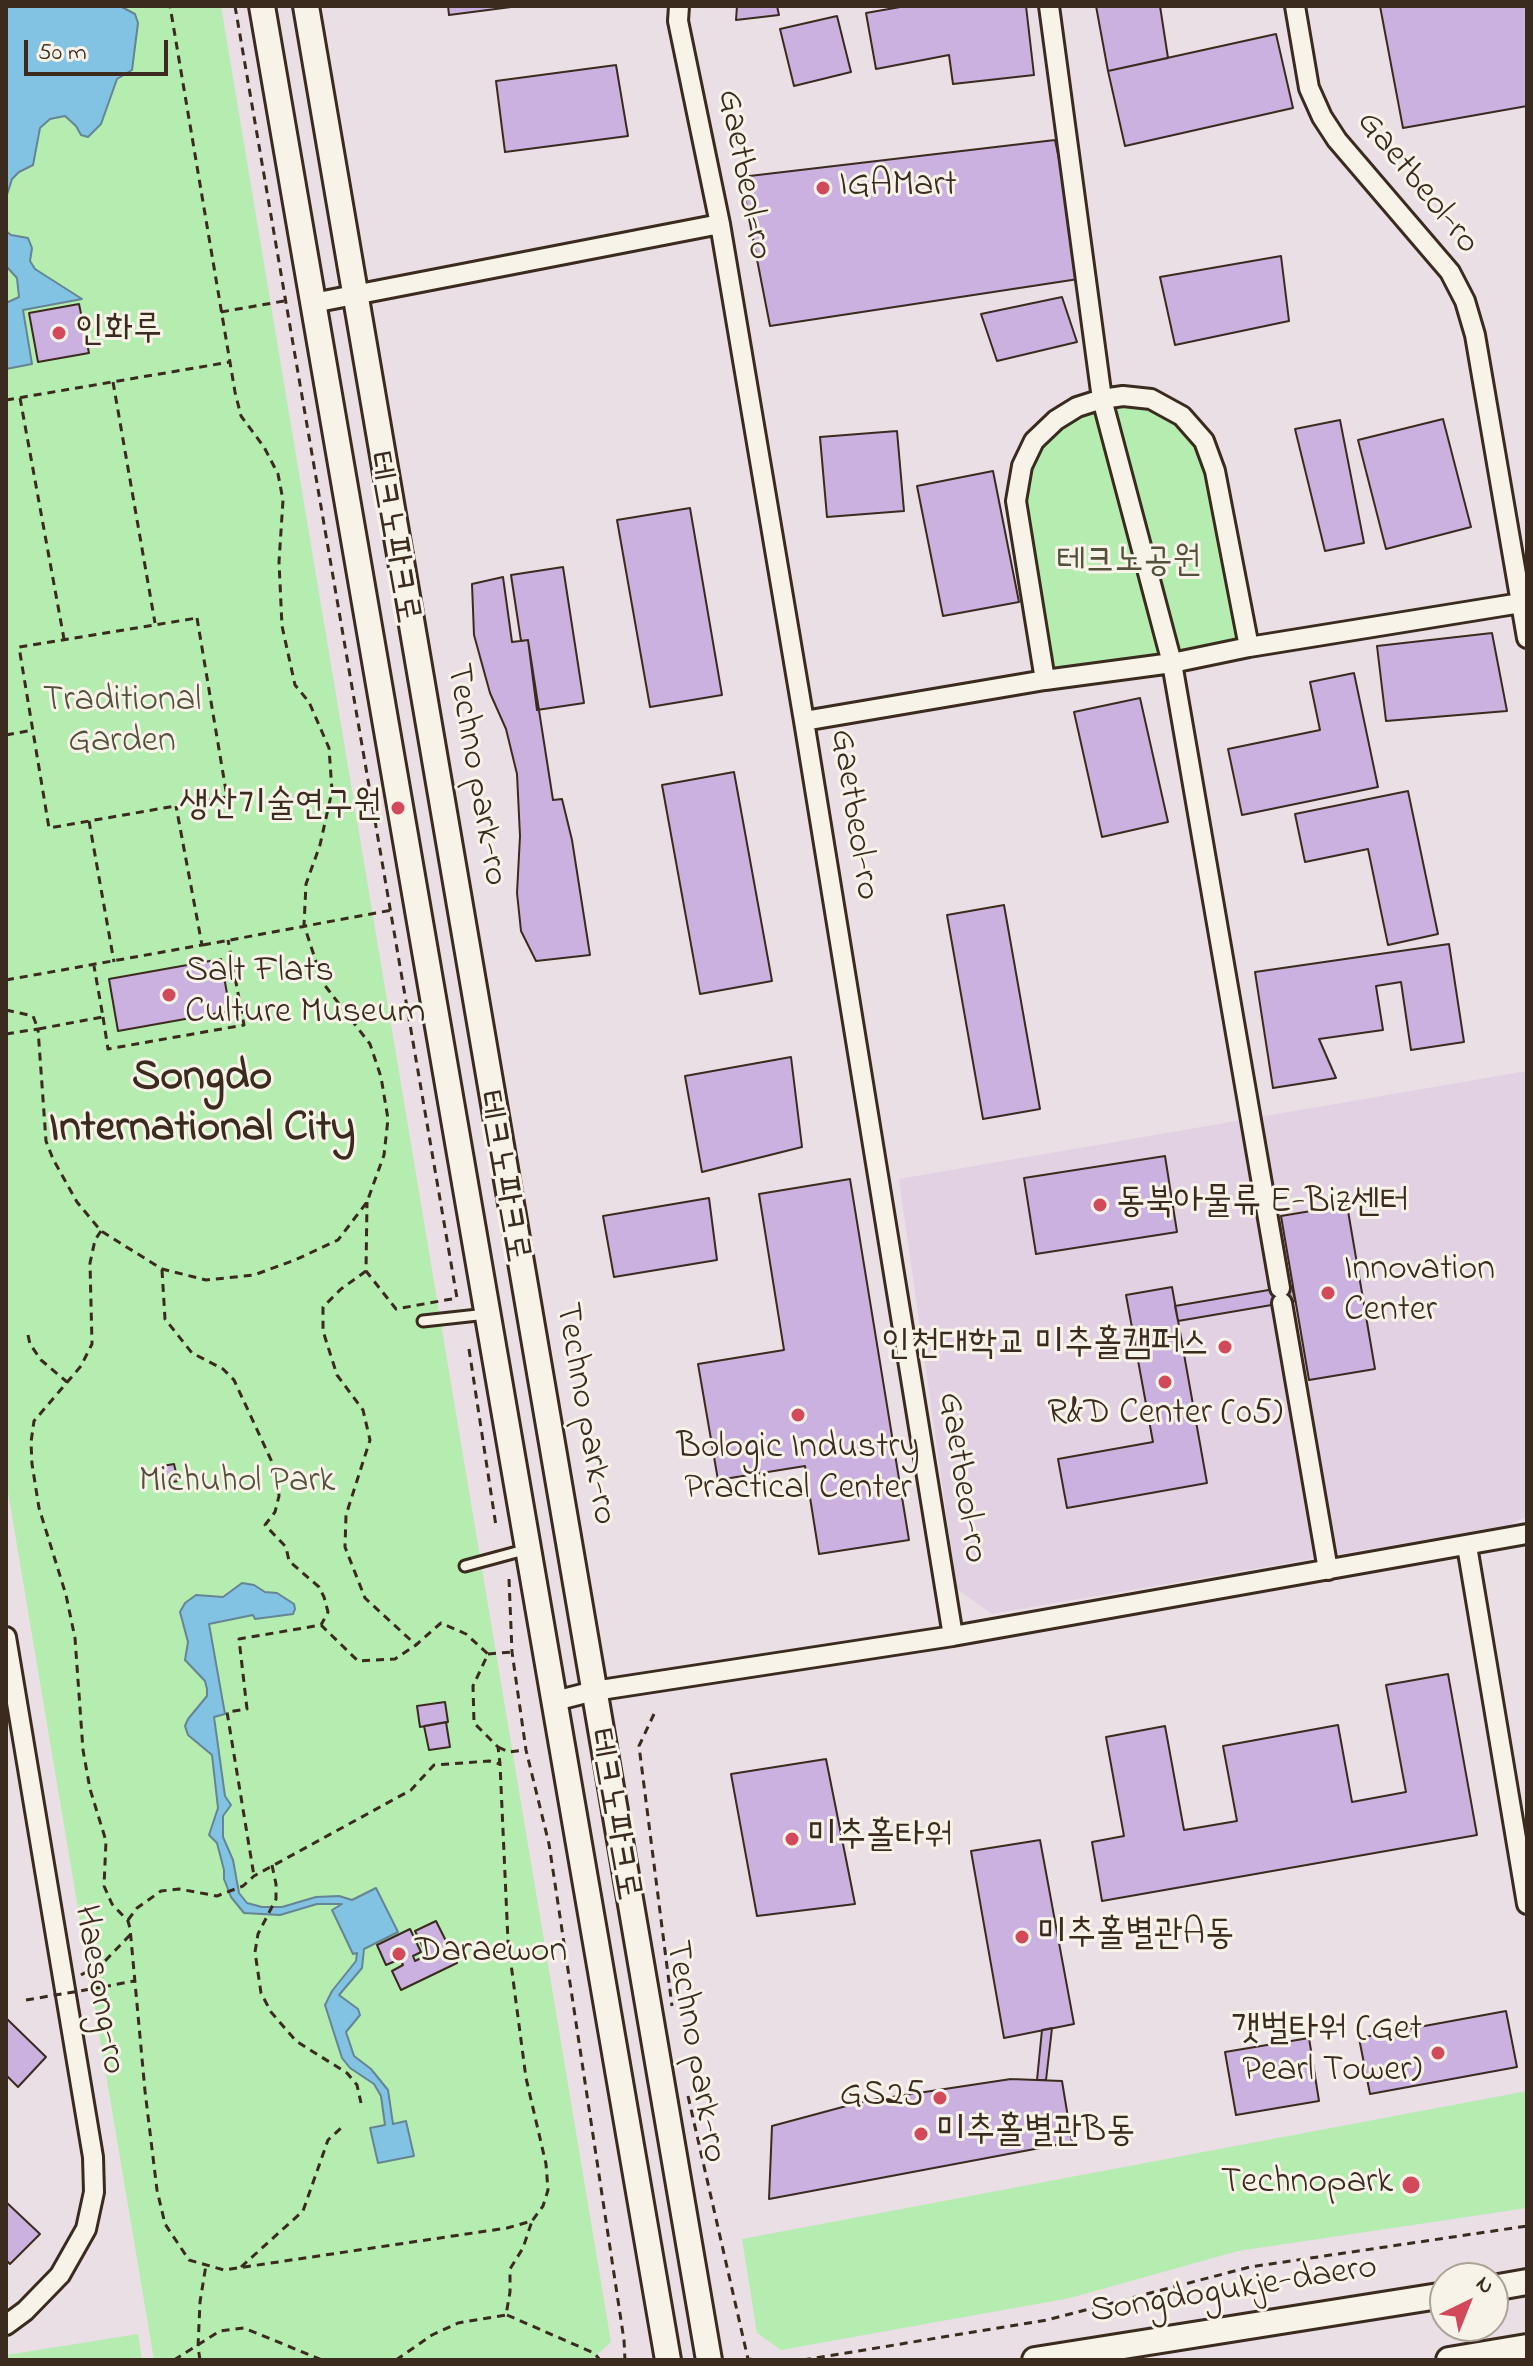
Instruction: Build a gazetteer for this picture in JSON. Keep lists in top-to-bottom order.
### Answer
{
  "streets": {
    "street": [
      "Gaetbeol-ro",
      "테크노파크로",
      "Techno park-ro",
      "Haesong-ro",
      "Songdogukje-daero"
    ]
  },
  "districts": ["Songdo International City"],
  "parks": ["테크노공원", "Traditional Garden", "Michuhol Park"],
  "places": [
    "IGAMart",
    "인화루",
    "생산기술연구원",
    "Salt Flats Culture Museum",
    "동북아물류 E-Biz센터",
    "Innovation Center",
    "인천대학교 미추홀캠퍼스",
    "R&D Center (05)",
    "Bologic Industry Practical Center",
    "미추홀타워",
    "미추홀별관A동",
    "Daraewon",
    "갯벌타워 (Get Pearl Tower)",
    "GS25",
    "미추홀별관B동",
    "Technopark"
  ],
  "scale_bar": "50 m",
  "north": "top right"
}
